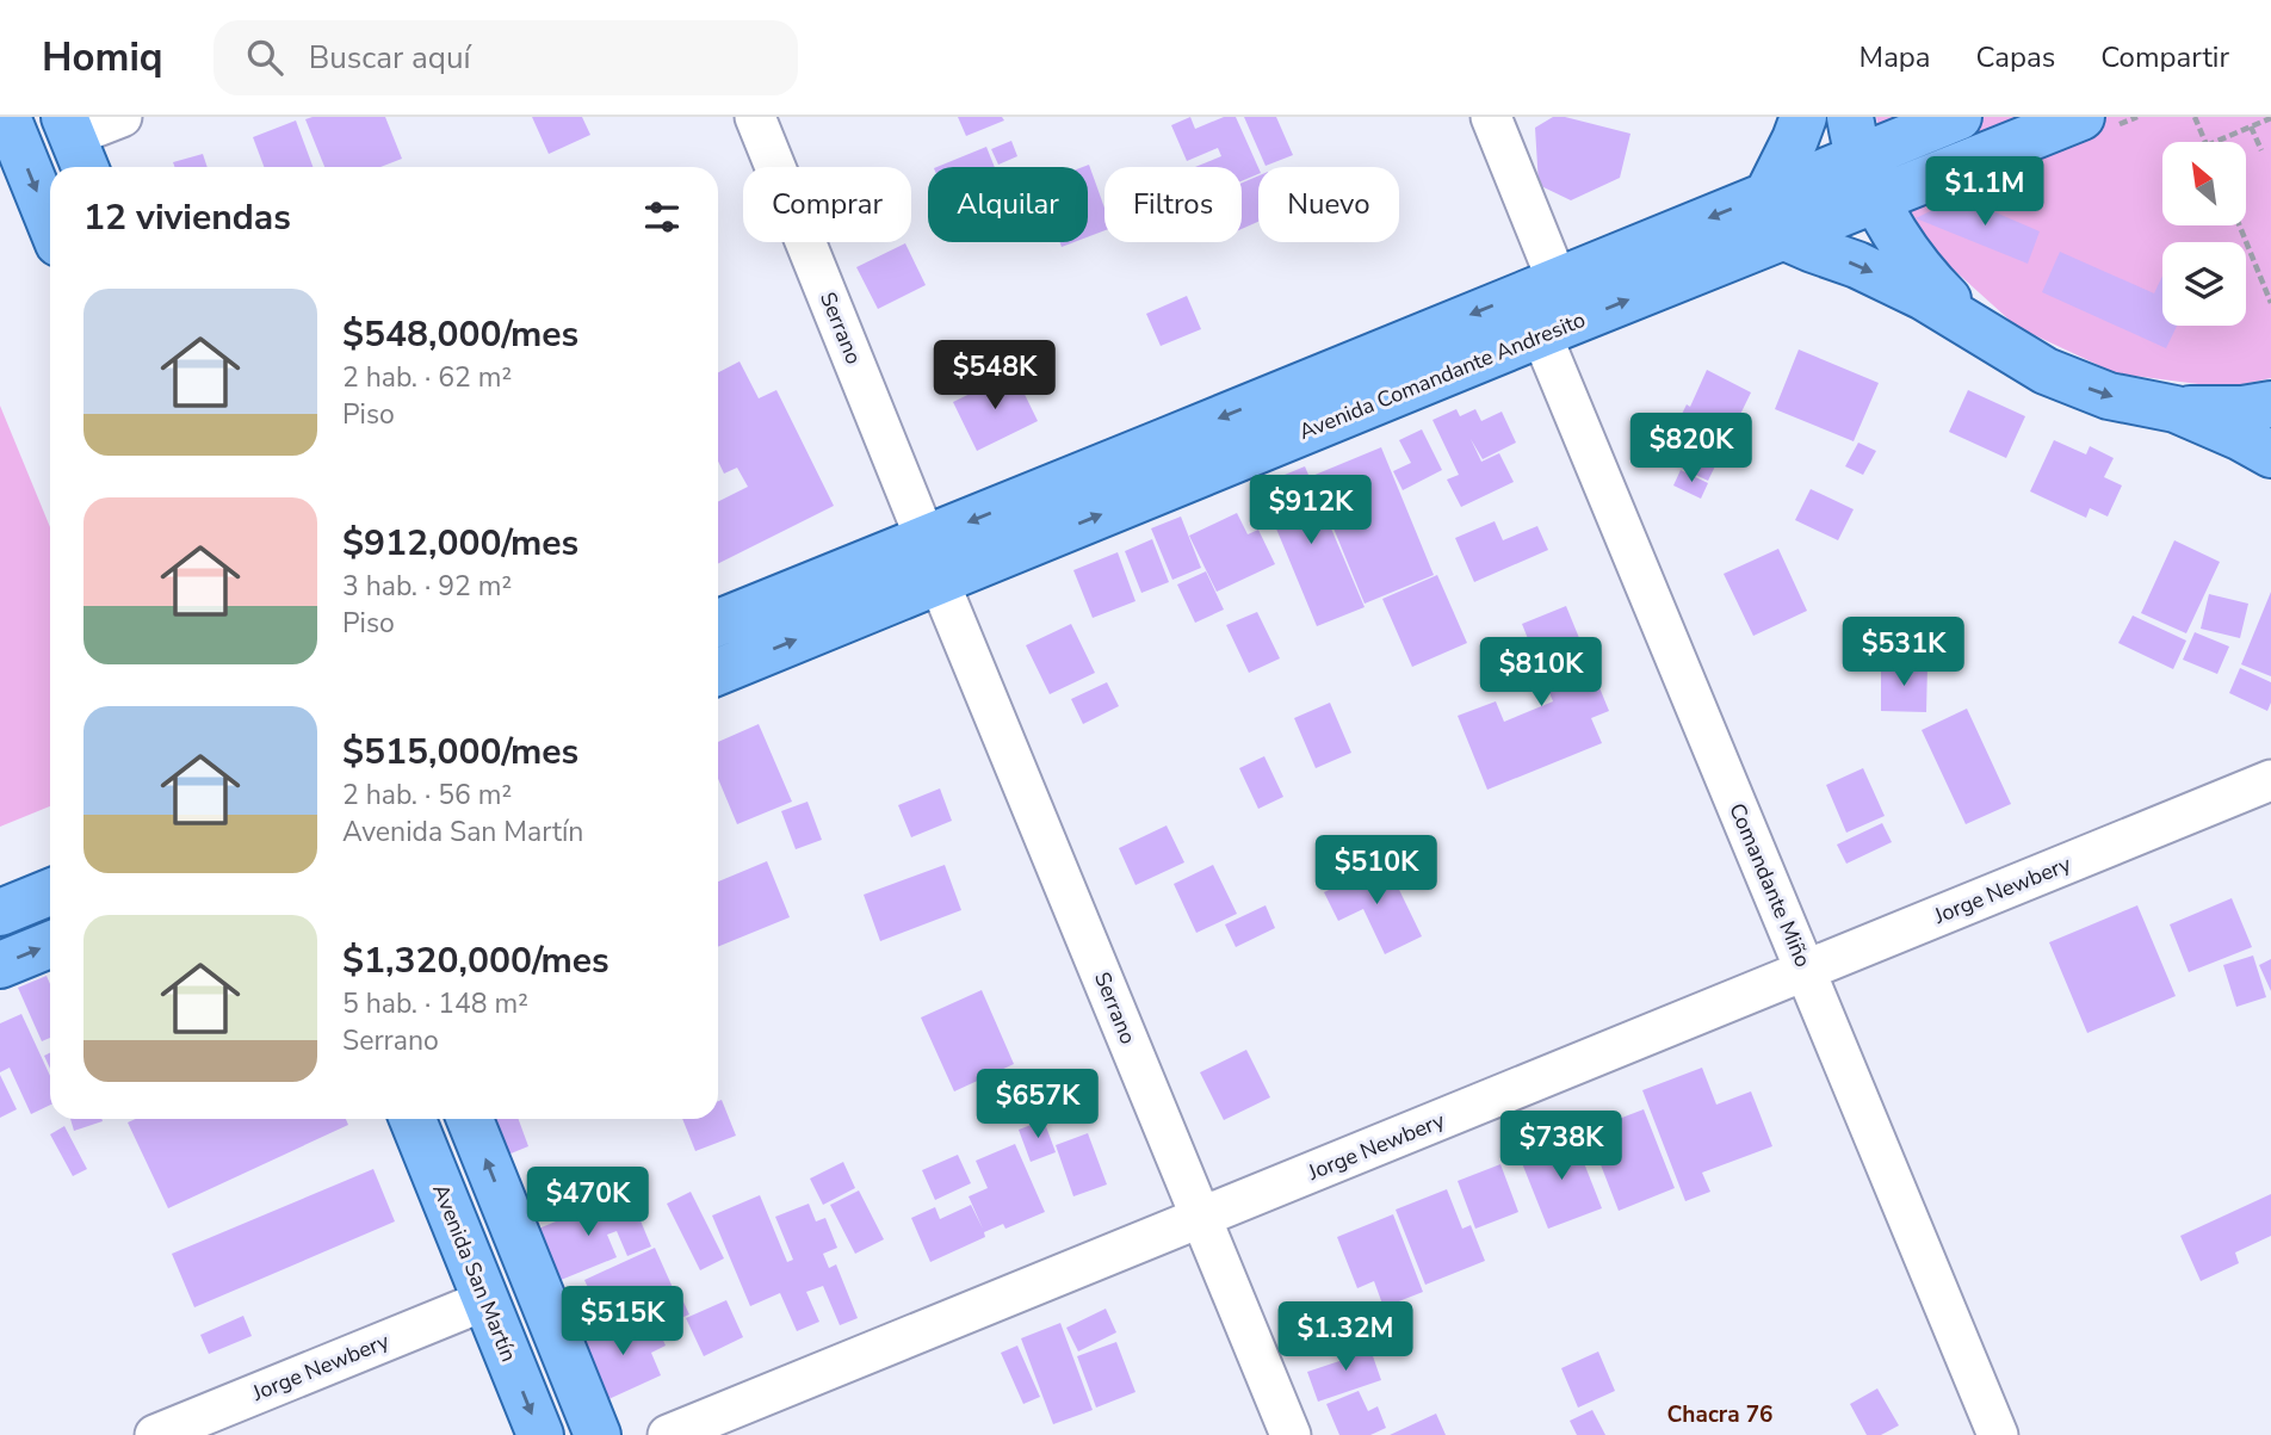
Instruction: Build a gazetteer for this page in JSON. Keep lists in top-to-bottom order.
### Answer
{
  "streets": {
    "main road": ["Avenida Comandante Andresito", "Avenida San Martín"],
    "street": ["Serrano", "Comandante Miño", "Jorge Newbery"]
  },
  "crossings": [
    ["Serrano", "Avenida Comandante Andresito"],
    ["Serrano", "Jorge Newbery"],
    ["Avenida Comandante Andresito", "Comandante Miño"],
    ["Comandante Miño", "Jorge Newbery"],
    ["Jorge Newbery", "Avenida San Martín"]
  ],
  "districts": ["Chacra 76"],
  "north": "top left",
  "page": {
    "header": "Homiq",
    "search": "Buscar aquí",
    "nav": ["Mapa", "Capas", "Compartir"],
    "price": [
      "$1.1M",
      "$548K",
      "$820K",
      "$912K",
      "$531K",
      "$810K",
      "$510K",
      "$657K",
      "$738K",
      "$470K",
      "$515K",
      "$1.32M"
    ],
    "chip": [
      "Comprar",
      "Alquilar",
      "Filtros",
      "Nuevo"
    ],
    "heading": "12 viviendas",
    "list": [
      {
        "name": "$548,000/mes",
        "note": "2 hab. · 62 m² · Piso"
      },
      {
        "name": "$912,000/mes",
        "note": "3 hab. · 92 m² · Piso"
      },
      {
        "name": "$515,000/mes",
        "note": "2 hab. · 56 m² · Avenida San Martín"
      },
      {
        "name": "$1,320,000/mes",
        "note": "5 hab. · 148 m² · Serrano"
      }
    ]
  }
}
